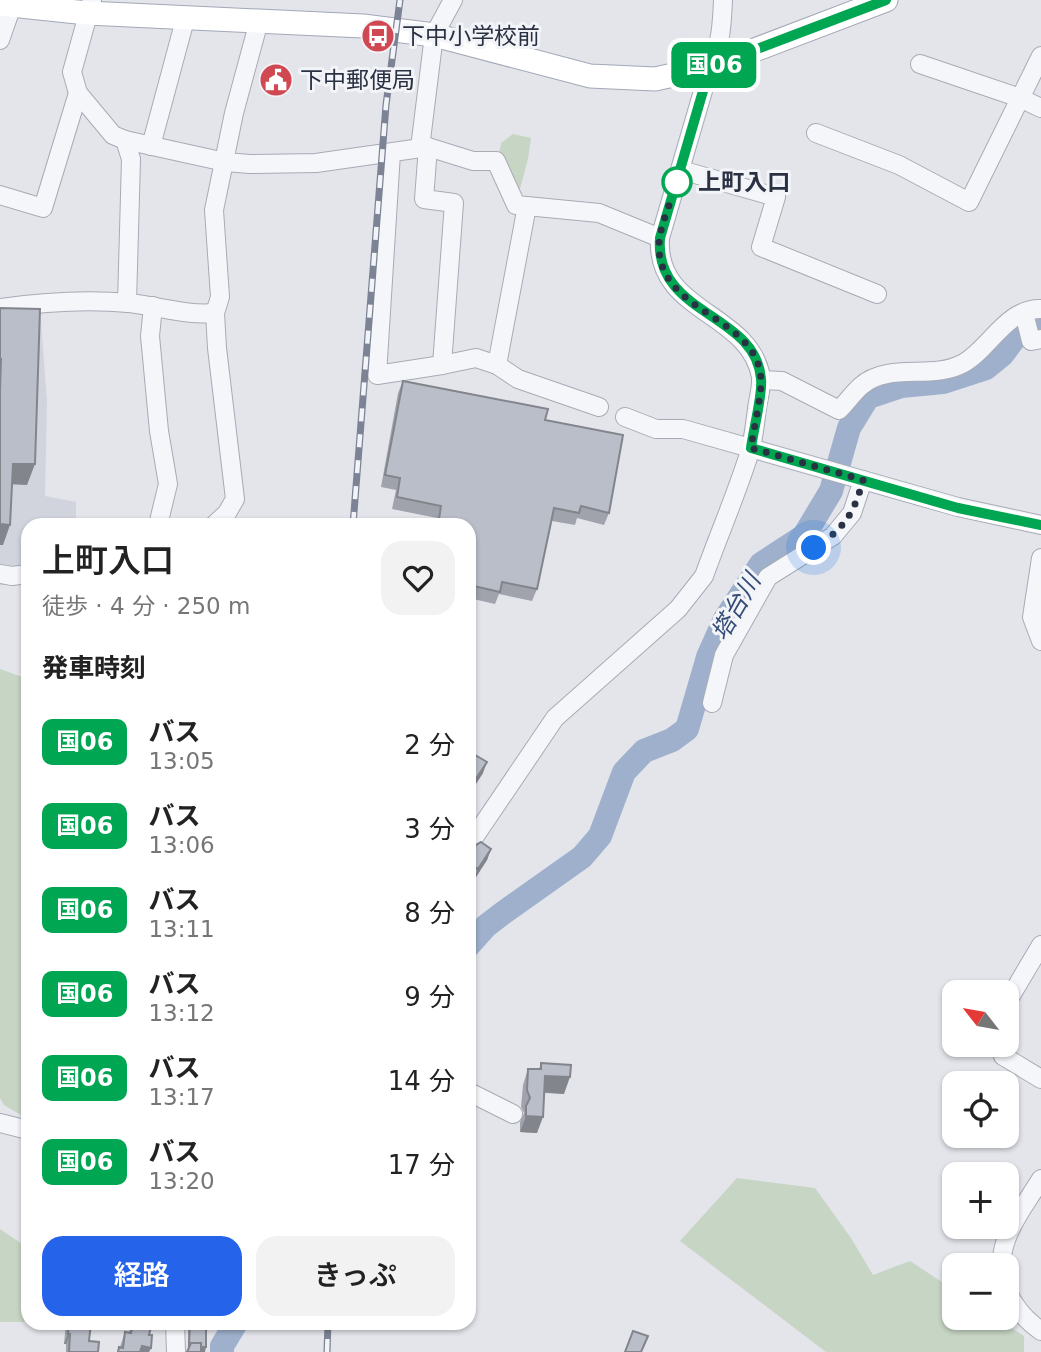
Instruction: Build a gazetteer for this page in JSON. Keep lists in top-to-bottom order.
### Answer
{
  "water": ["塔台川"],
  "places": {
    "bus stop": ["下中小学校前"],
    "public building": ["下中郵便局"],
    "other": ["上町入口"]
  },
  "lines": ["bus line 国06"],
  "north": "top left",
  "page": {
    "on_map": "国06",
    "heading": [
      ["上町入口", "徒歩 · 4 分 · 250 m"],
      "発車時刻"
    ],
    "list": [
      {
        "mark": "国06",
        "name": "バス",
        "note": "13:05",
        "value": "2 分"
      },
      {
        "mark": "国06",
        "name": "バス",
        "note": "13:06",
        "value": "3 分"
      },
      {
        "mark": "国06",
        "name": "バス",
        "note": "13:11",
        "value": "8 分"
      },
      {
        "mark": "国06",
        "name": "バス",
        "note": "13:12",
        "value": "9 分"
      },
      {
        "mark": "国06",
        "name": "バス",
        "note": "13:17",
        "value": "14 分"
      },
      {
        "mark": "国06",
        "name": "バス",
        "note": "13:20",
        "value": "17 分"
      }
    ],
    "map_buttons": ["+", "−"],
    "buttons": ["経路", "きっぷ"]
  }
}
